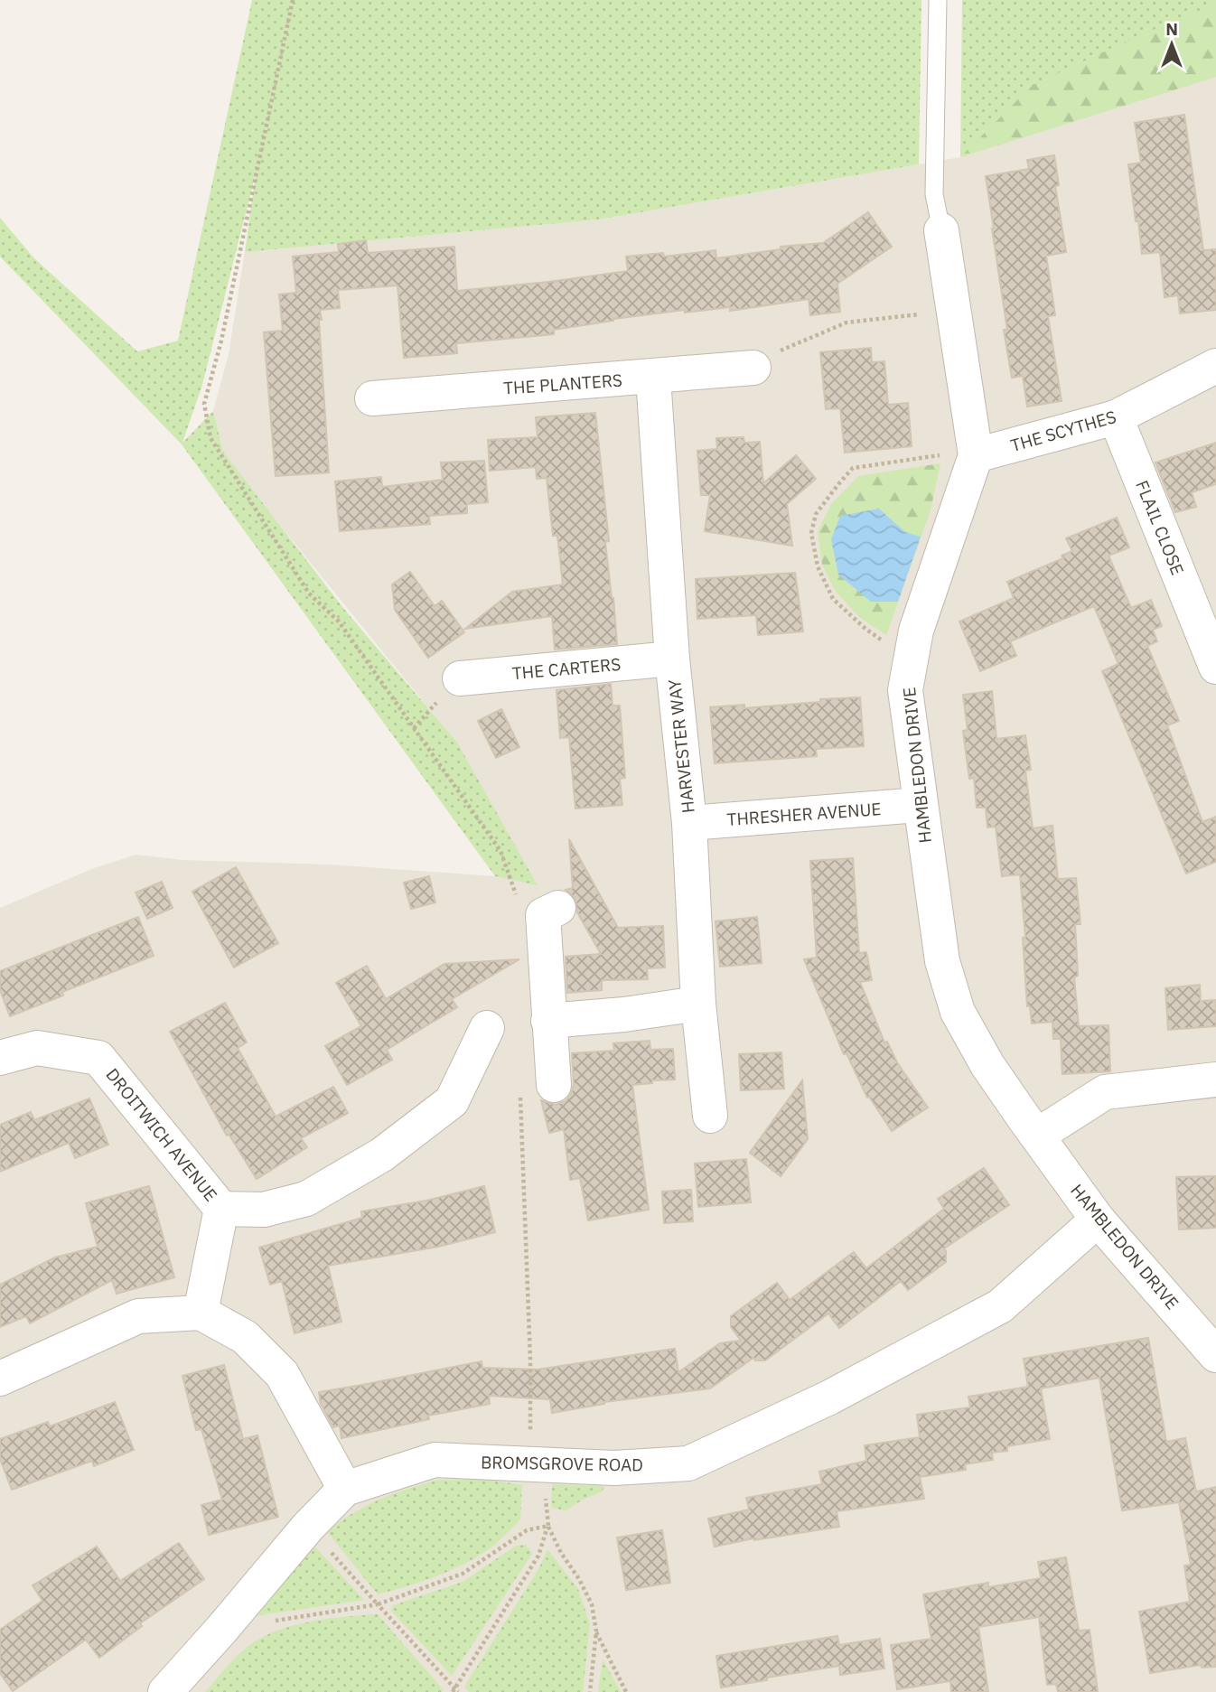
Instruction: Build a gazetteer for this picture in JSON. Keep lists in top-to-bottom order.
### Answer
{
  "streets": {
    "street": [
      "THE PLANTERS",
      "THE SCYTHES",
      "FLAIL CLOSE",
      "THE CARTERS",
      "HARVESTER WAY",
      "HAMBLEDON DRIVE",
      "THRESHER AVENUE",
      "DROITWICH AVENUE",
      "BROMSGROVE ROAD"
    ]
  },
  "crossings": [
    ["THE PLANTERS", "HARVESTER WAY"],
    ["THE SCYTHES", "FLAIL CLOSE"],
    ["THE SCYTHES", "HAMBLEDON DRIVE"],
    ["THE CARTERS", "HARVESTER WAY"],
    ["HARVESTER WAY", "THRESHER AVENUE"],
    ["HAMBLEDON DRIVE", "THRESHER AVENUE"],
    ["HAMBLEDON DRIVE", "BROMSGROVE ROAD"]
  ],
  "north": "top"
}
